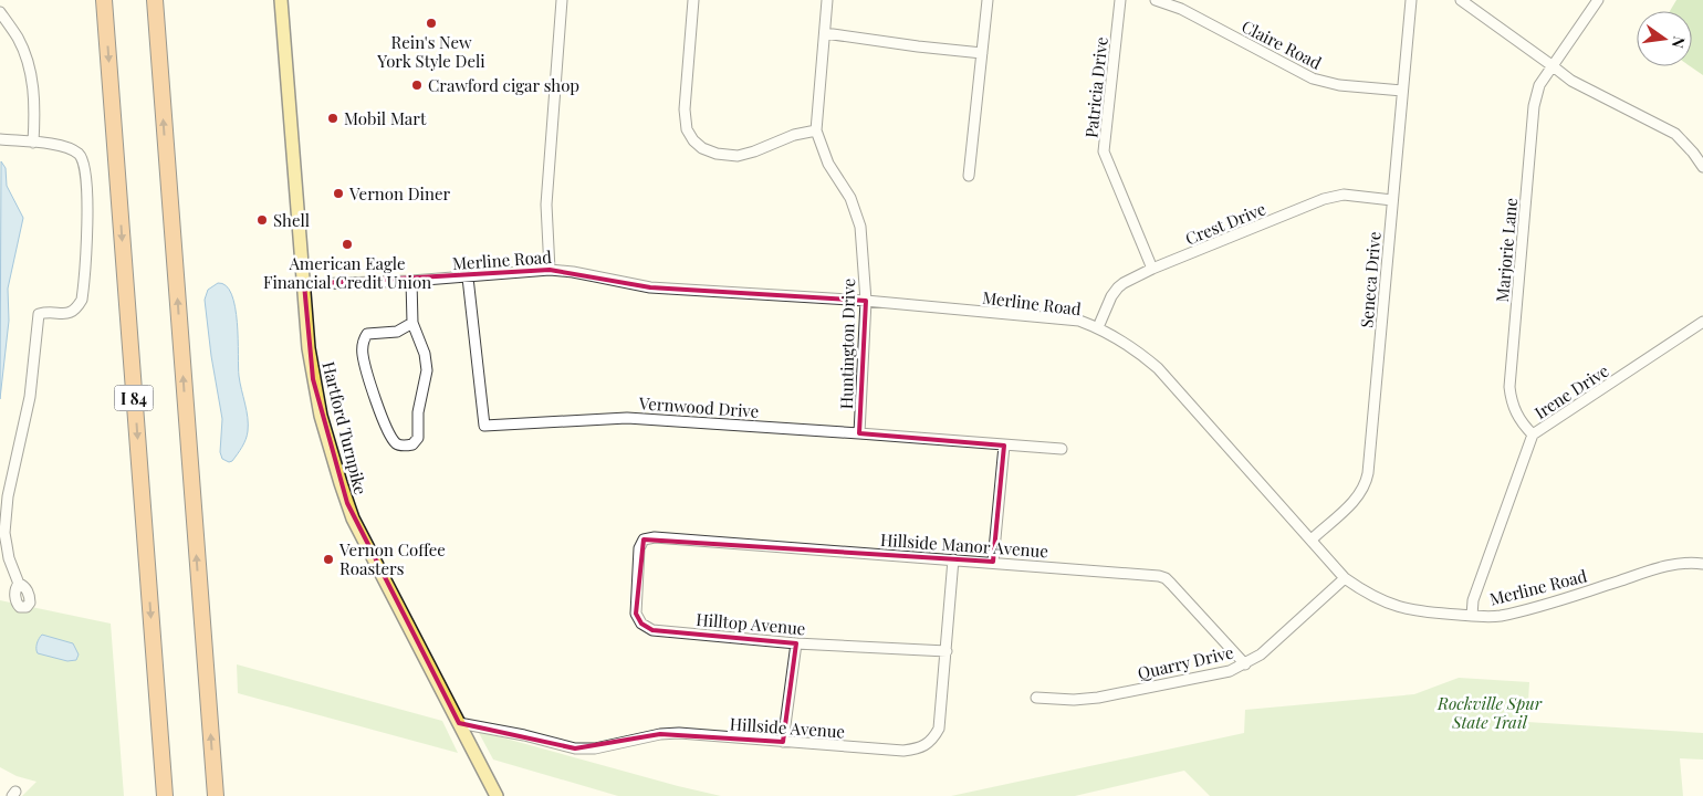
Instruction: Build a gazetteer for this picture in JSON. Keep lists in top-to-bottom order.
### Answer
{
  "streets": {
    "highway": ["I 84"],
    "main road": ["Hartford Turnpike"],
    "street": [
      "Claire Road",
      "Patricia Drive",
      "Crest Drive",
      "Marjorie Lane",
      "Merline Road",
      "Seneca Drive",
      "Huntington Drive",
      "Irene Drive",
      "Vernwood Drive",
      "Hillside Manor Avenue",
      "Hilltop Avenue",
      "Quarry Drive",
      "Hillside Avenue"
    ]
  },
  "crossings": [
    ["Claire Road", "Seneca Drive"],
    ["Patricia Drive", "Crest Drive"],
    ["Crest Drive", "Merline Road"],
    ["Crest Drive", "Seneca Drive"],
    ["Marjorie Lane", "Irene Drive"],
    ["Merline Road", "Seneca Drive"],
    ["Merline Road", "Huntington Drive"],
    ["Merline Road", "Irene Drive"],
    ["Merline Road", "Vernwood Drive"],
    ["Merline Road", "Hartford Turnpike"],
    ["Merline Road", "Quarry Drive"],
    ["Huntington Drive", "Vernwood Drive"],
    ["Hartford Turnpike", "Hillside Avenue"],
    ["Hillside Manor Avenue", "Hilltop Avenue"],
    ["Hillside Manor Avenue", "Quarry Drive"],
    ["Hillside Manor Avenue", "Hillside Avenue"],
    ["Hilltop Avenue", "Hillside Avenue"]
  ],
  "parks": ["Rockville Spur State Trail"],
  "places": [
    "Rein's New York Style Deli",
    "Crawford cigar shop",
    "Mobil Mart",
    "Vernon Diner",
    "Shell",
    "American Eagle Financial Credit Union",
    "Vernon Coffee Roasters"
  ],
  "north": "right"
}
